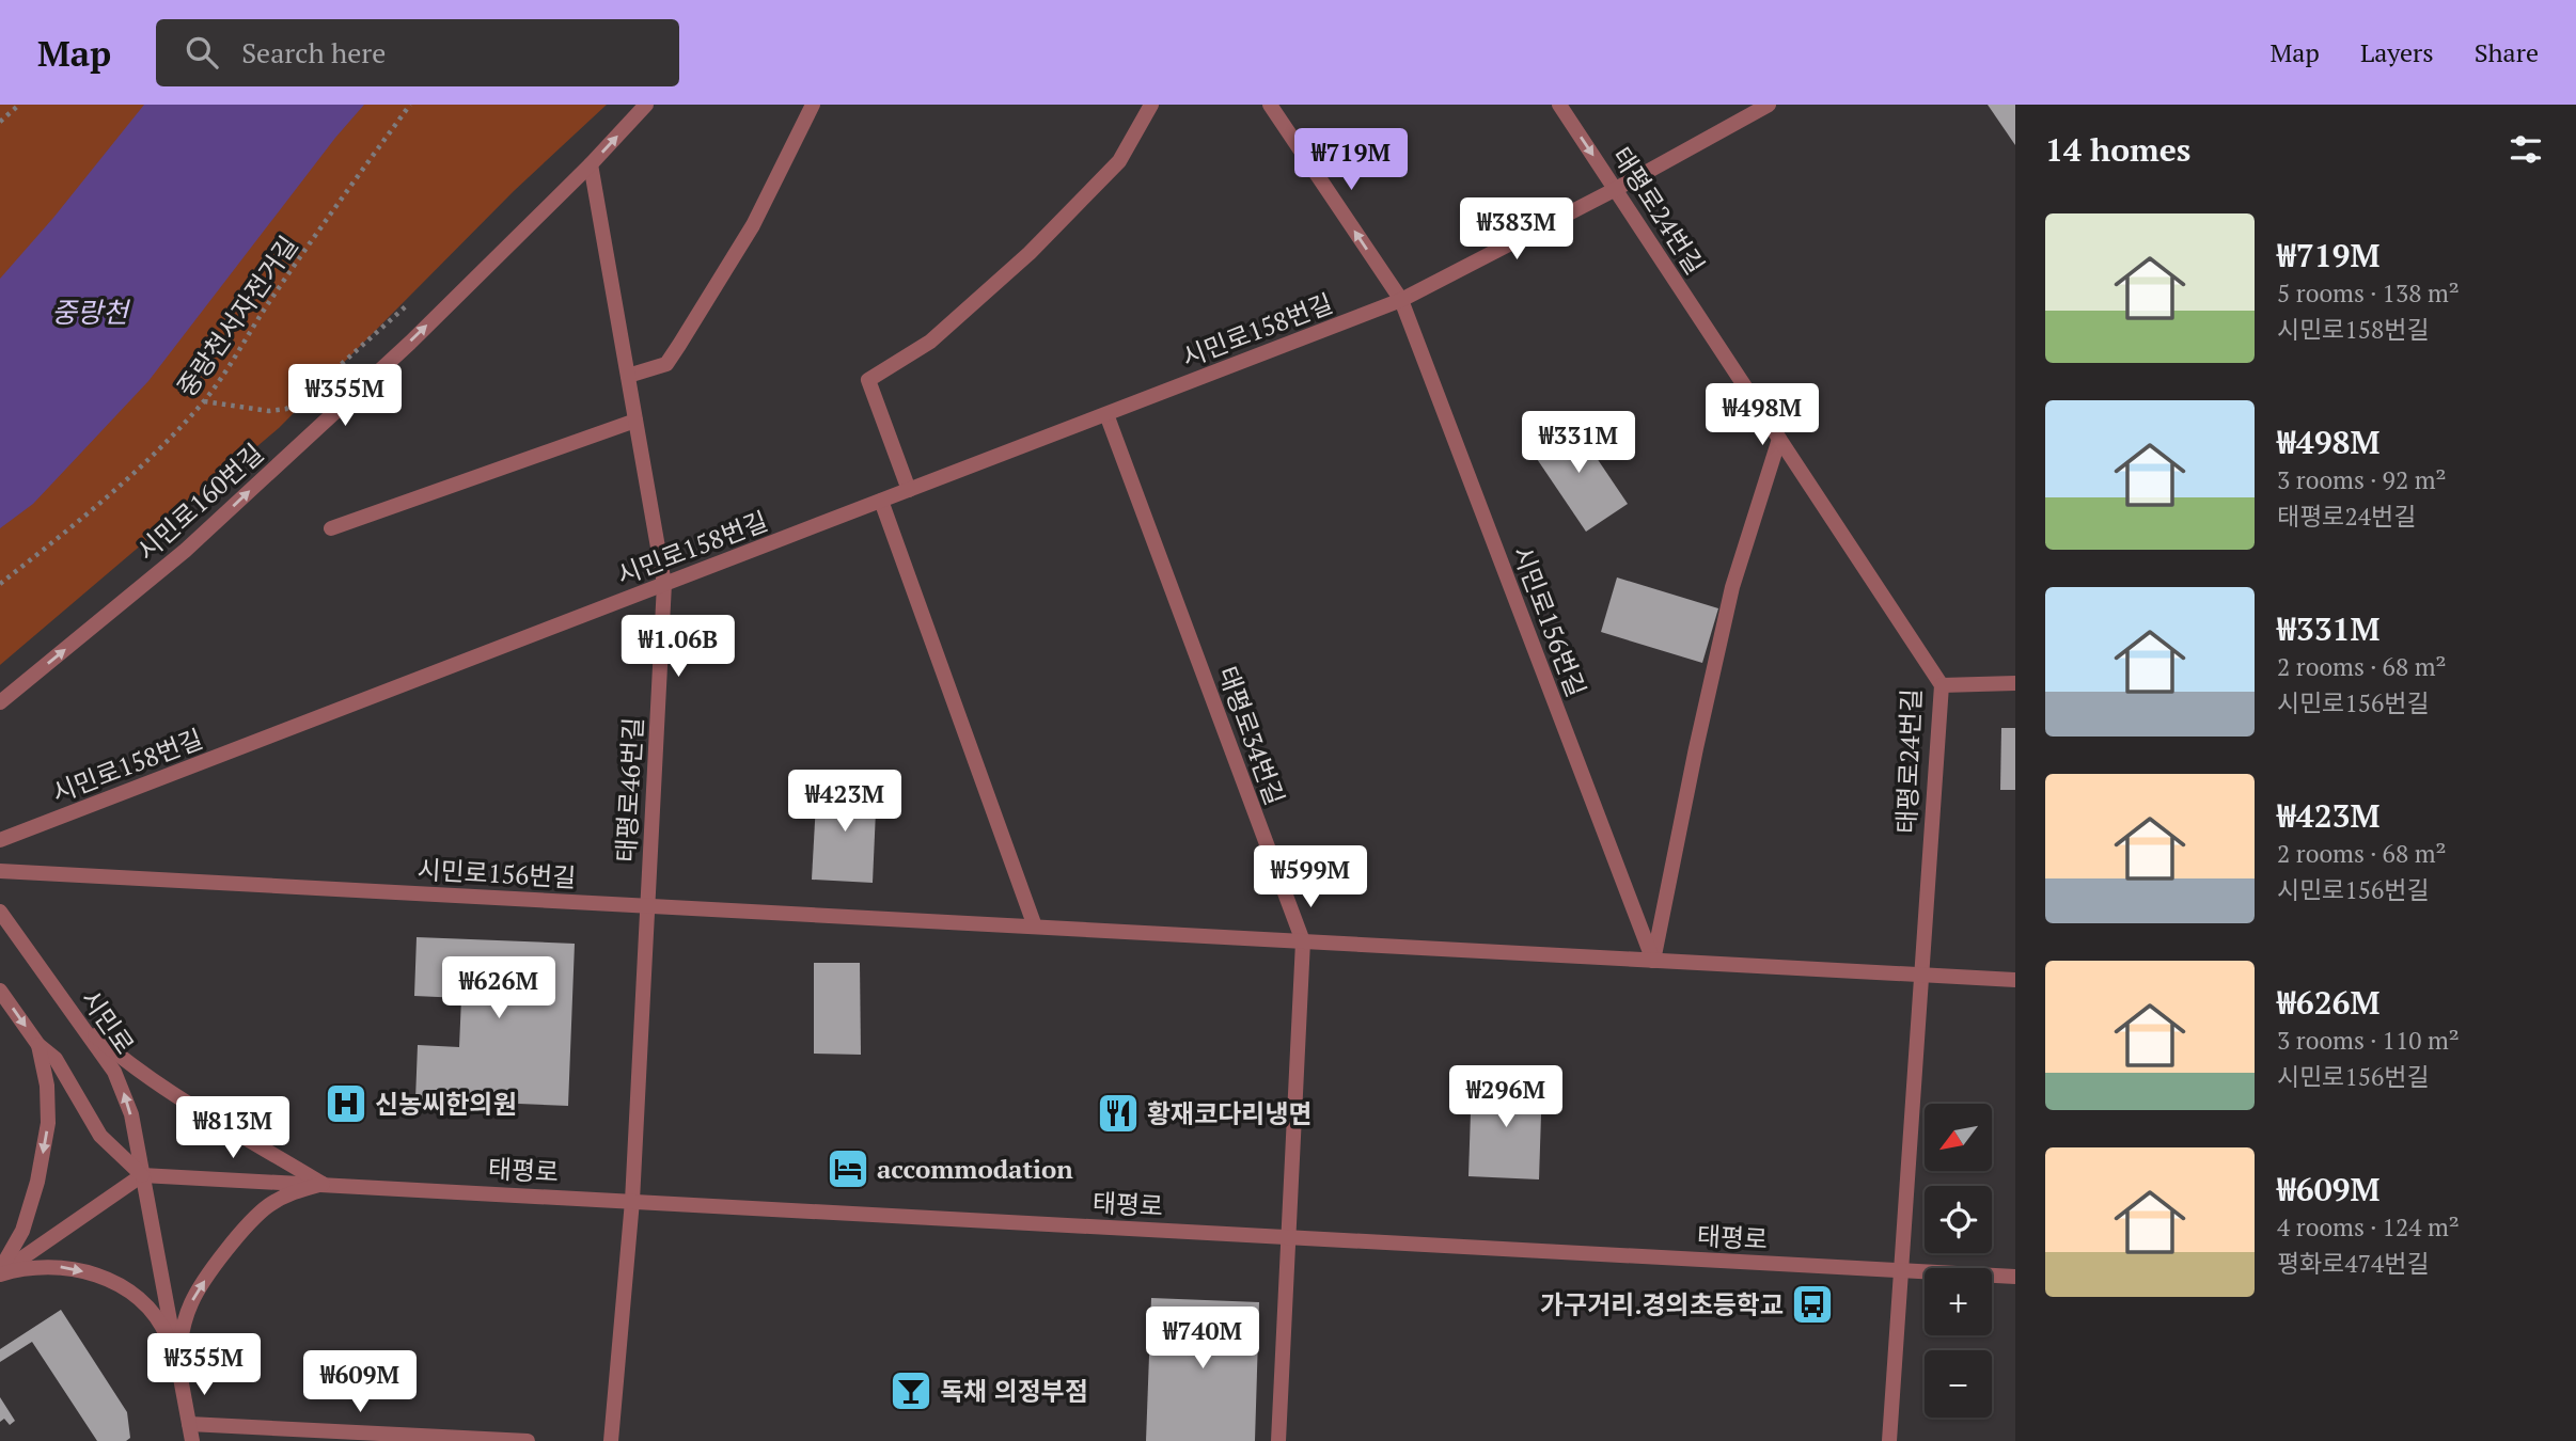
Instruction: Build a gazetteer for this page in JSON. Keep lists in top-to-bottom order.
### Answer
{
  "streets": {
    "street": [
      "태평로24번길",
      "시민로158번길",
      "시민로160번길",
      "시민로156번길",
      "태평로34번길",
      "태평로46번길",
      "시민로",
      "태평로"
    ],
    "path": ["중랑천서자전거길"]
  },
  "crossings": [
    ["태평로24번길", "시민로158번길"],
    ["태평로24번길", "시민로156번길"],
    ["태평로24번길", "태평로"],
    ["시민로158번길", "시민로156번길"],
    ["시민로158번길", "태평로34번길"],
    ["시민로158번길", "태평로46번길"],
    ["시민로160번길", "태평로46번길"],
    ["시민로156번길", "태평로34번길"],
    ["시민로156번길", "태평로46번길"],
    ["태평로34번길", "태평로"],
    ["태평로46번길", "태평로"],
    ["시민로", "태평로"]
  ],
  "one_way": ["시민로160번길"],
  "water": ["중랑천"],
  "places": {
    "hospital": ["신농씨한의원"],
    "restaurant": ["황재코다리냉면"],
    "hotel": ["accommodation"],
    "bus stop": ["가구거리.경의초등학교"],
    "bar": ["독채 의정부점"]
  },
  "north": "bottom left",
  "page": {
    "header": "Map",
    "search": "Search here",
    "nav": ["Map", "Layers", "Share"],
    "heading": "14 homes",
    "price": [
      "₩719M",
      "₩383M",
      "₩355M",
      "₩498M",
      "₩331M",
      "₩1.06B",
      "₩423M",
      "₩599M",
      "₩626M",
      "₩296M",
      "₩813M",
      "₩740M",
      "₩355M",
      "₩609M"
    ],
    "list": [
      {
        "name": "₩719M",
        "note": "5 rooms · 138 m² · 시민로158번길"
      },
      {
        "name": "₩498M",
        "note": "3 rooms · 92 m² · 태평로24번길"
      },
      {
        "name": "₩331M",
        "note": "2 rooms · 68 m² · 시민로156번길"
      },
      {
        "name": "₩423M",
        "note": "2 rooms · 68 m² · 시민로156번길"
      },
      {
        "name": "₩626M",
        "note": "3 rooms · 110 m² · 시민로156번길"
      },
      {
        "name": "₩609M",
        "note": "4 rooms · 124 m² · 평화로474번길"
      }
    ],
    "map_buttons": ["+", "−"]
  }
}
